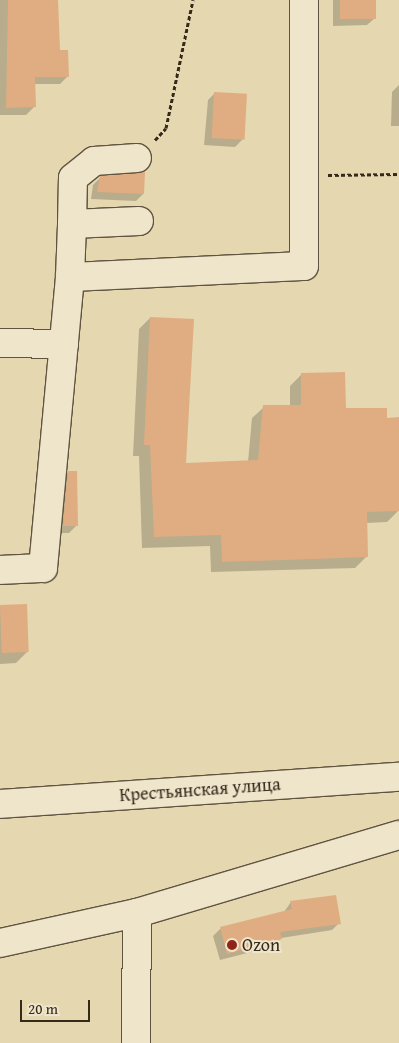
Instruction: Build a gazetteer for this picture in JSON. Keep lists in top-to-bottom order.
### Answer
{
  "streets": {
    "street": ["Крестьянская улица"]
  },
  "places": ["Ozon"],
  "scale_bar": "20 m"
}
